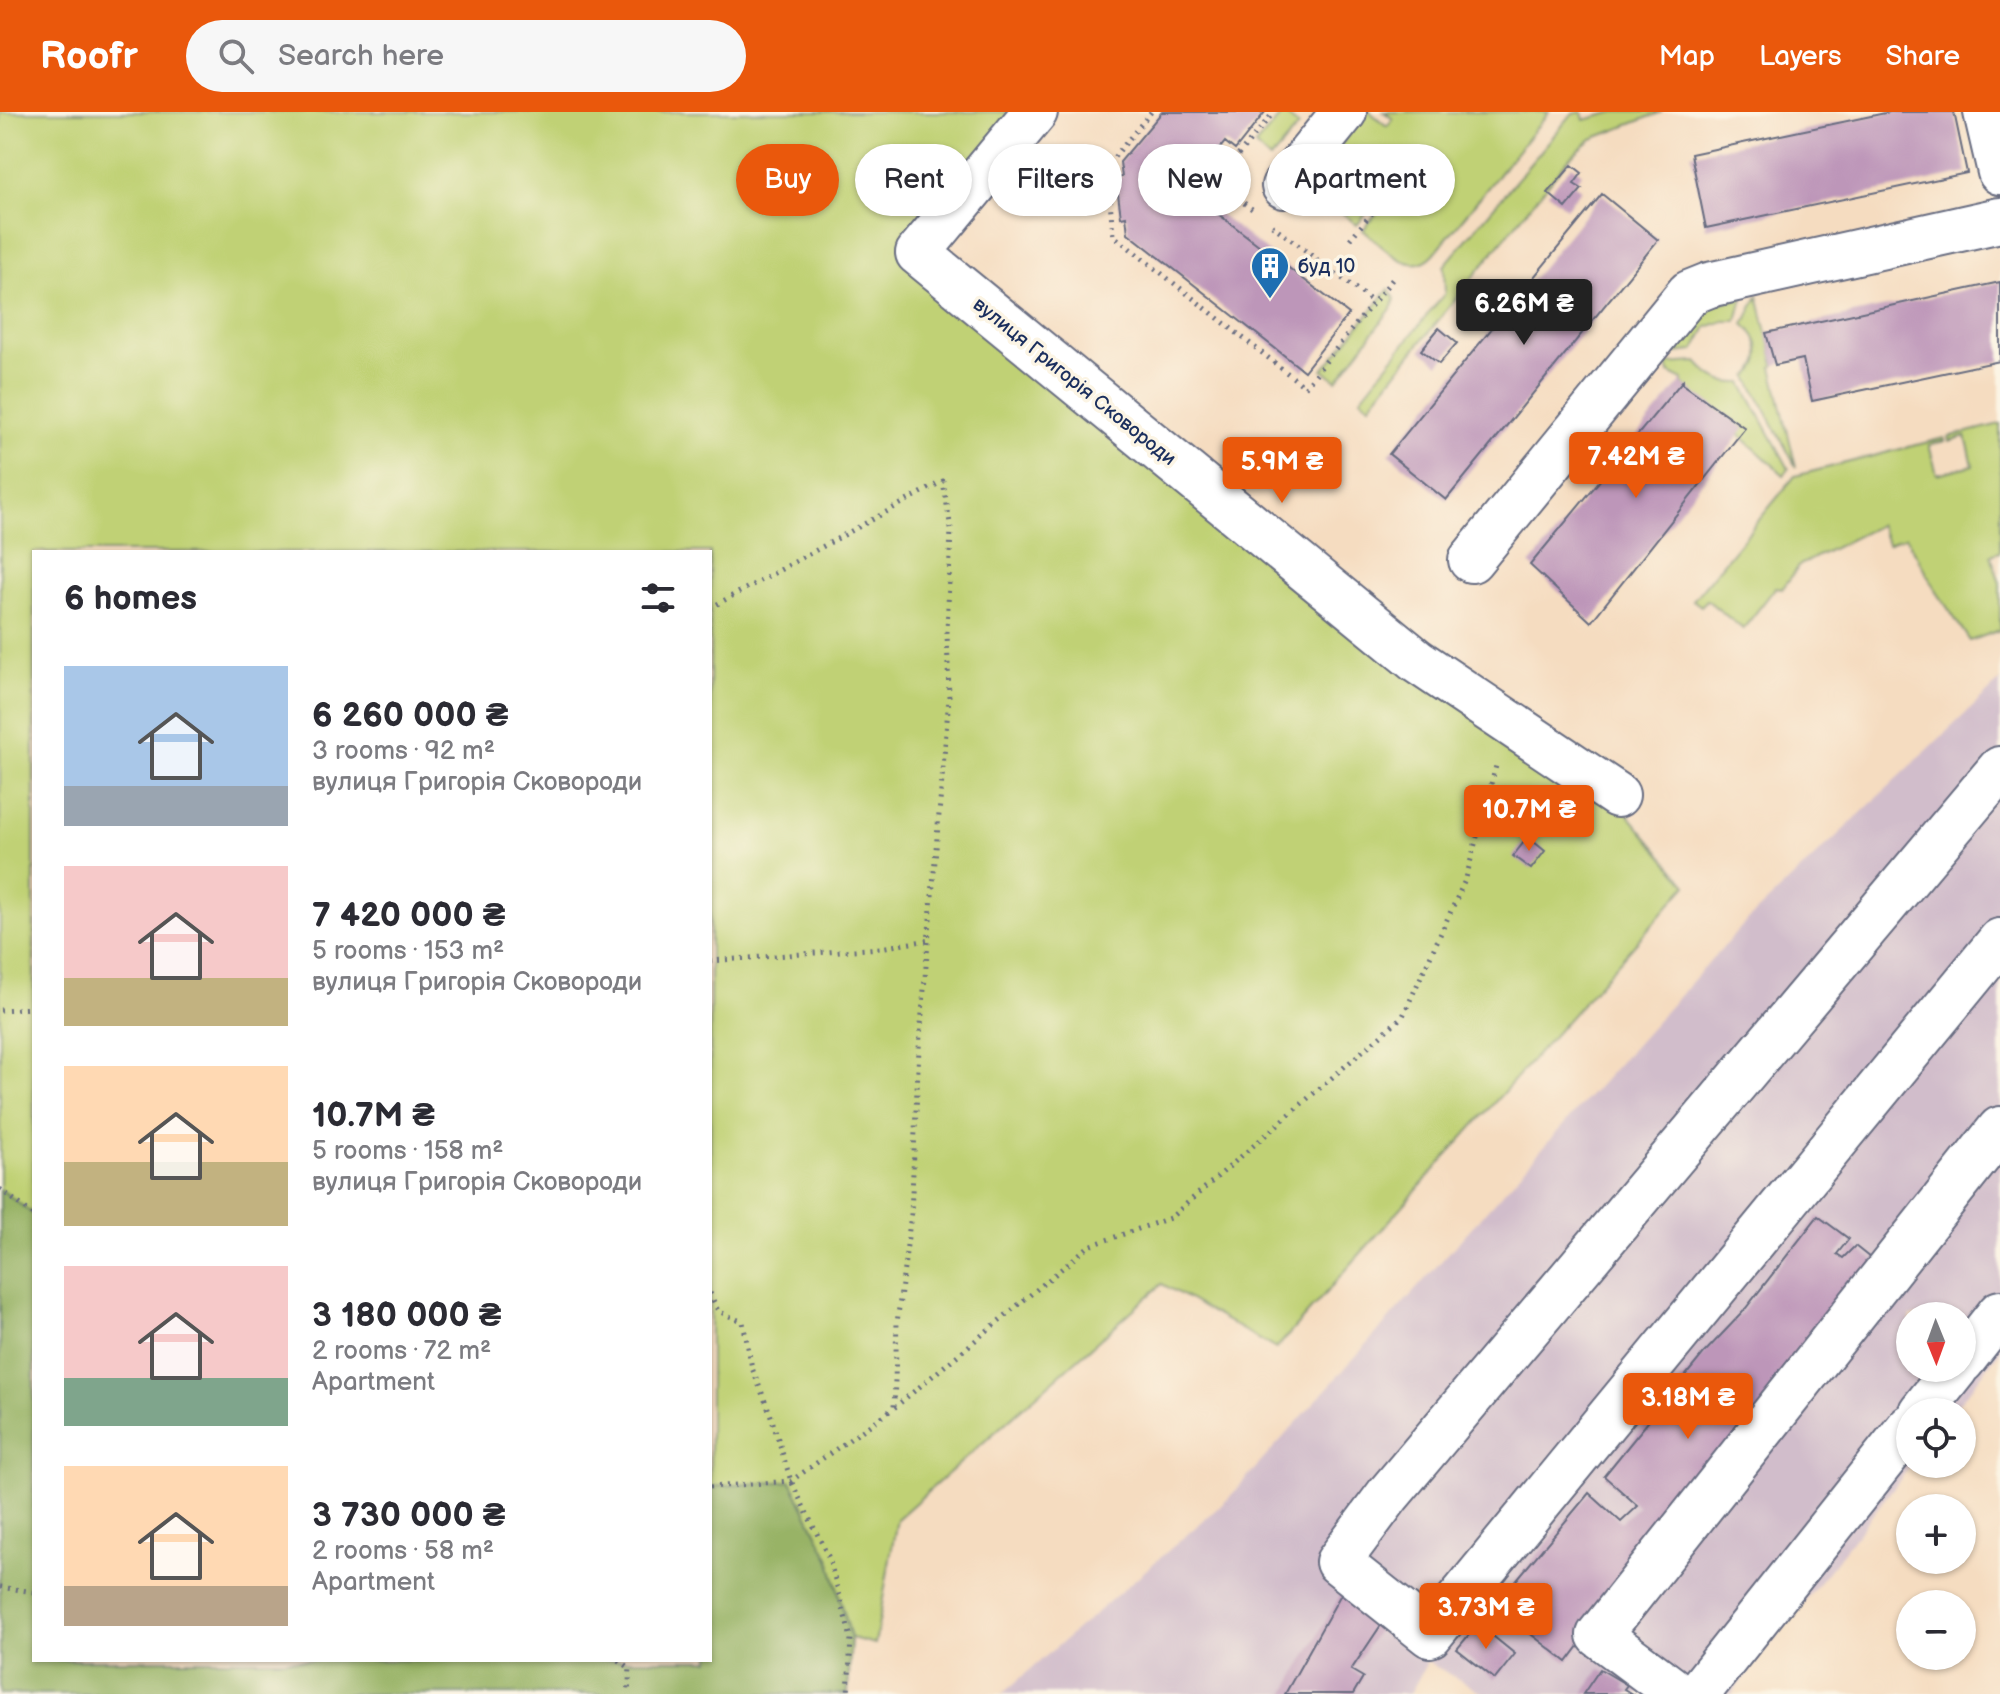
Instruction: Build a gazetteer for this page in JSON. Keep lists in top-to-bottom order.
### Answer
{
  "streets": {
    "street": ["вулиця Григорія Сковороди"]
  },
  "places": {
    "building": ["буд 10"]
  },
  "north": "bottom",
  "page": {
    "header": "Roofr",
    "search": "Search here",
    "nav": ["Map", "Layers", "Share"],
    "chip": [
      "Buy",
      "Rent",
      "Filters",
      "New",
      "Apartment"
    ],
    "price": [
      "6.26M ₴",
      "7.42M ₴",
      "5.9M ₴",
      "10.7M ₴",
      "3.18M ₴",
      "3.73M ₴"
    ],
    "heading": "6 homes",
    "list": [
      {
        "name": "6 260 000 ₴",
        "note": "3 rooms · 92 m² · вулиця Григорія Сковороди"
      },
      {
        "name": "7 420 000 ₴",
        "note": "5 rooms · 153 m² · вулиця Григорія Сковороди"
      },
      {
        "name": "10.7M ₴",
        "note": "5 rooms · 158 m² · вулиця Григорія Сковороди"
      },
      {
        "name": "3 180 000 ₴",
        "note": "2 rooms · 72 m² · Apartment"
      },
      {
        "name": "3 730 000 ₴",
        "note": "2 rooms · 58 m² · Apartment"
      }
    ],
    "map_buttons": ["+", "−"]
  }
}
